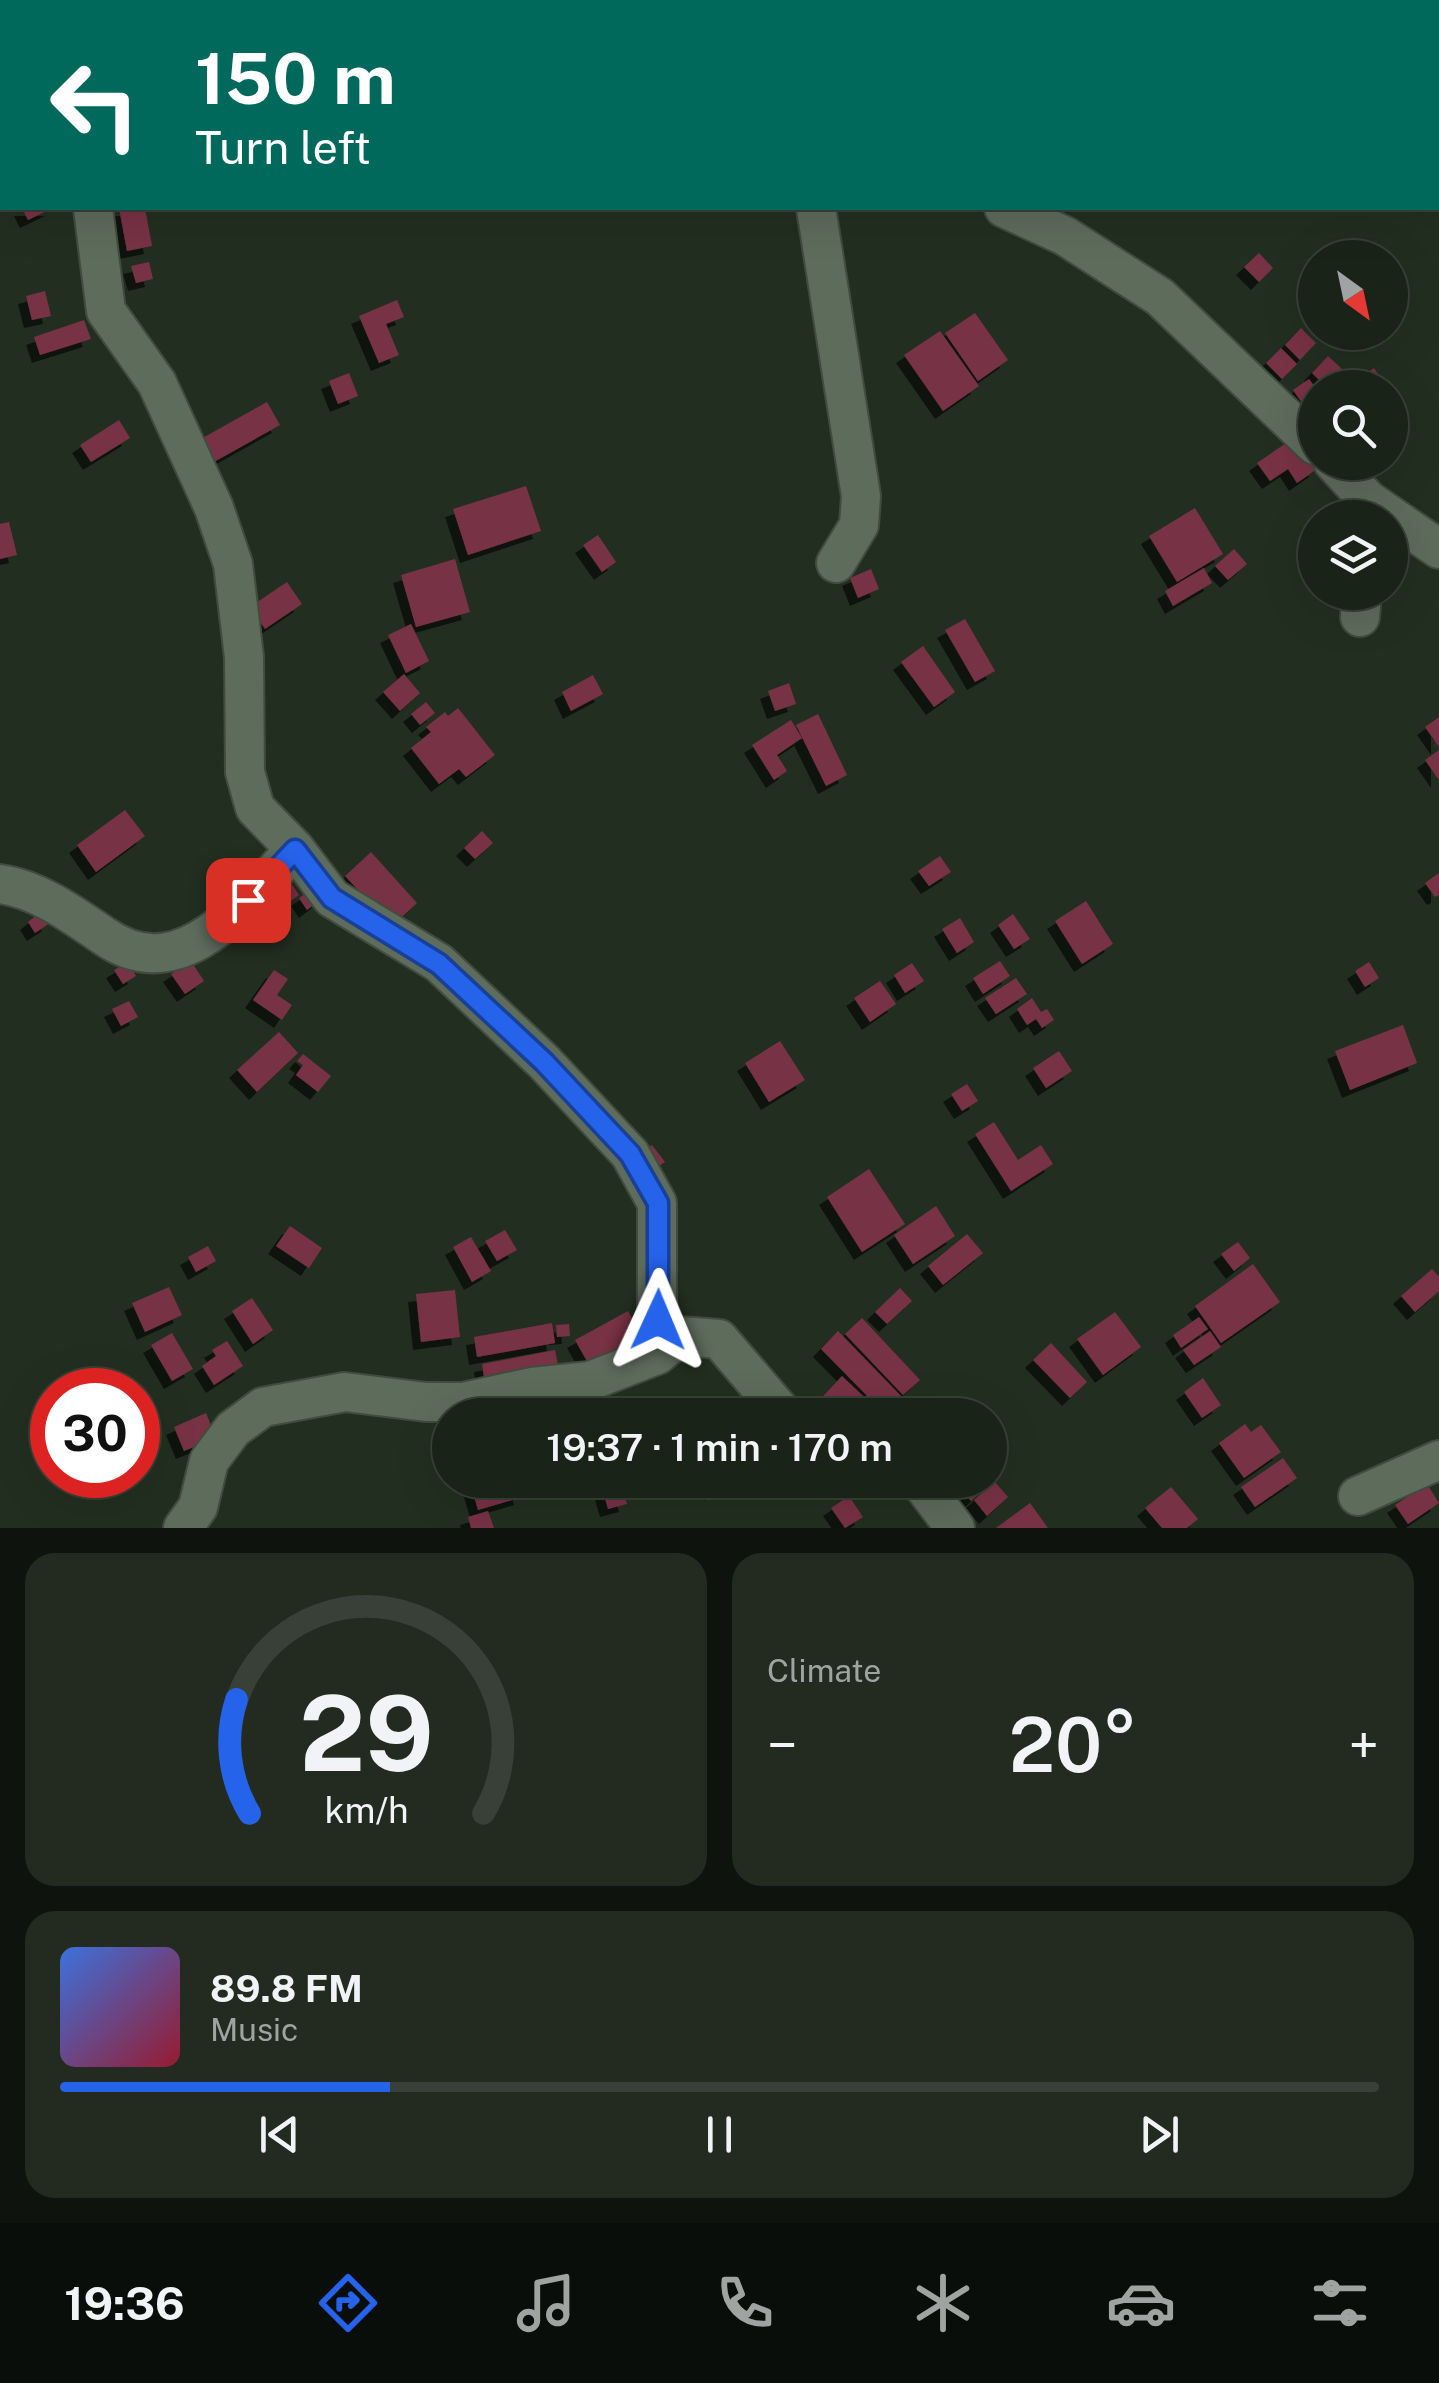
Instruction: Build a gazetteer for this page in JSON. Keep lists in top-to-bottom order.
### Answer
{
  "north": "bottom right",
  "page": {
    "turn": ["150 m", "Turn left"],
    "limit": "30",
    "trip": "19:37 · 1 min · 170 m",
    "tile": "Climate",
    "heat": ["−", "20°", "+"],
    "song": ["89.8 FM", "Music"],
    "tabs": "19:36",
    "gauge": ["29", "km/h"]
  }
}
